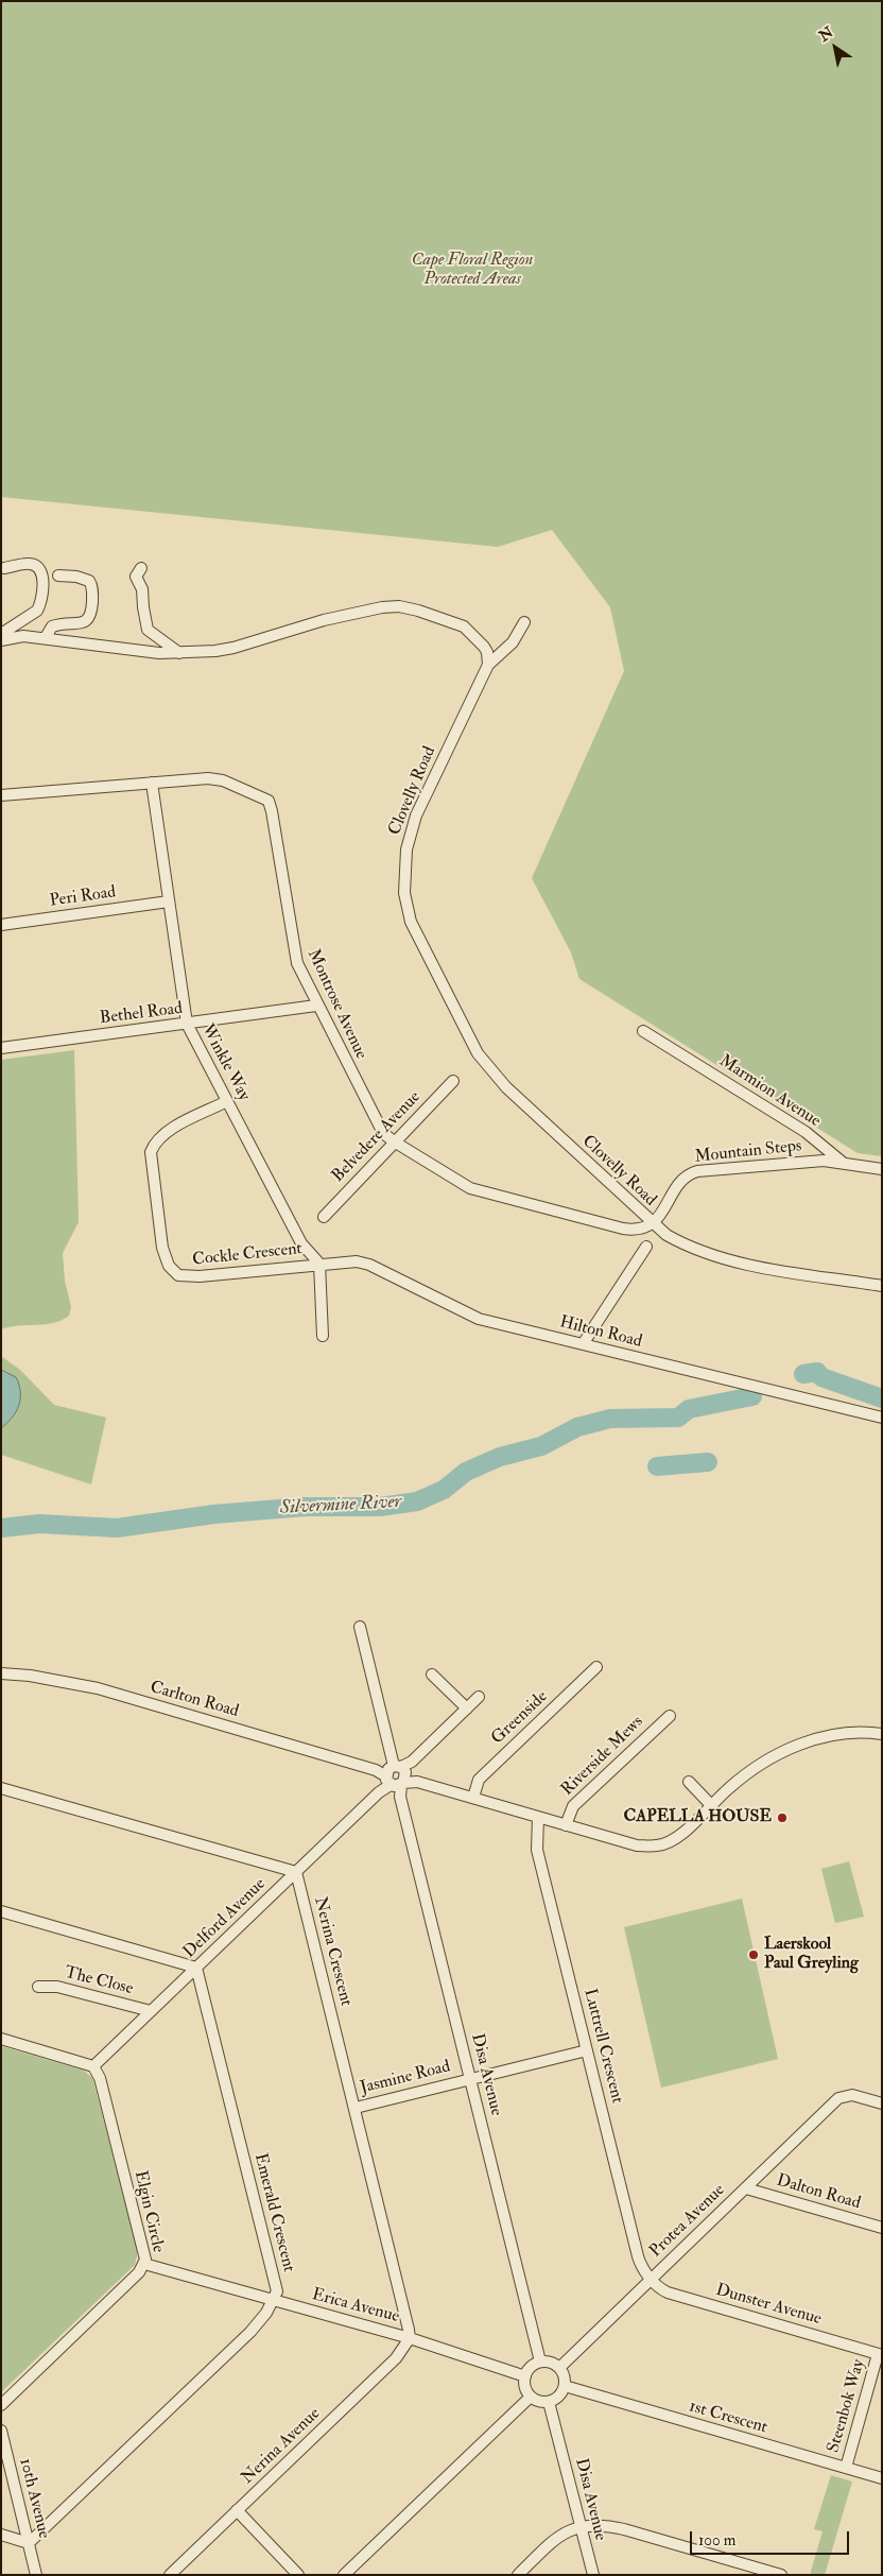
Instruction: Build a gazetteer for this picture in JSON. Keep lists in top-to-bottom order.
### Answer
{
  "streets": {
    "street": [
      "Clovelly Road",
      "Peri Road",
      "Montrose Avenue",
      "Bethel Road",
      "Winkle Way",
      "Marmion Avenue",
      "Belvedere Avenue",
      "Mountain Steps",
      "Cockle Crescent",
      "Hilton Road",
      "Carlton Road",
      "Greenside",
      "Riverside Mews",
      "Delford Avenue",
      "Nerina Crescent",
      "The Close",
      "Luttrell Crescent",
      "Disa Avenue",
      "Jasmine Road",
      "Dalton Road",
      "Elgin Circle",
      "Emerald Crescent",
      "Protea Avenue",
      "Dunster Avenue",
      "Erica Avenue",
      "Steenbok Way",
      "1st Crescent",
      "Nerina Avenue",
      "10th Avenue"
    ]
  },
  "crossings": [
    ["Clovelly Road", "Montrose Avenue"],
    ["Clovelly Road", "Mountain Steps"],
    ["Peri Road", "Winkle Way"],
    ["Montrose Avenue", "Bethel Road"],
    ["Montrose Avenue", "Winkle Way"],
    ["Montrose Avenue", "Belvedere Avenue"],
    ["Montrose Avenue", "Mountain Steps"],
    ["Bethel Road", "Winkle Way"],
    ["Winkle Way", "Cockle Crescent"],
    ["Winkle Way", "Hilton Road"],
    ["Marmion Avenue", "Mountain Steps"],
    ["Cockle Crescent", "Hilton Road"],
    ["Carlton Road", "Greenside"],
    ["Carlton Road", "Riverside Mews"],
    ["Carlton Road", "Delford Avenue"],
    ["Carlton Road", "Luttrell Crescent"],
    ["Carlton Road", "Disa Avenue"],
    ["Delford Avenue", "Nerina Crescent"],
    ["Delford Avenue", "The Close"],
    ["Delford Avenue", "Disa Avenue"],
    ["Delford Avenue", "Elgin Circle"],
    ["Delford Avenue", "Emerald Crescent"],
    ["Nerina Crescent", "Jasmine Road"],
    ["Nerina Crescent", "Erica Avenue"],
    ["Nerina Crescent", "Nerina Avenue"],
    ["Luttrell Crescent", "Jasmine Road"],
    ["Luttrell Crescent", "Protea Avenue"],
    ["Luttrell Crescent", "Dunster Avenue"],
    ["Disa Avenue", "Jasmine Road"],
    ["Disa Avenue", "Protea Avenue"],
    ["Disa Avenue", "Erica Avenue"],
    ["Disa Avenue", "1st Crescent"],
    ["Dalton Road", "Protea Avenue"],
    ["Elgin Circle", "Erica Avenue"],
    ["Emerald Crescent", "Erica Avenue"],
    ["Protea Avenue", "Dunster Avenue"],
    ["Protea Avenue", "Erica Avenue"],
    ["Protea Avenue", "1st Crescent"],
    ["Dunster Avenue", "Steenbok Way"],
    ["Erica Avenue", "1st Crescent"],
    ["Erica Avenue", "Nerina Avenue"],
    ["Steenbok Way", "1st Crescent"]
  ],
  "water": ["Silvermine River"],
  "parks": ["Cape Floral Region Protected Areas"],
  "places": ["CAPELLA HOUSE", "Laerskool Paul Greyling"],
  "scale_bar": "100 m",
  "north": "top left"
}
